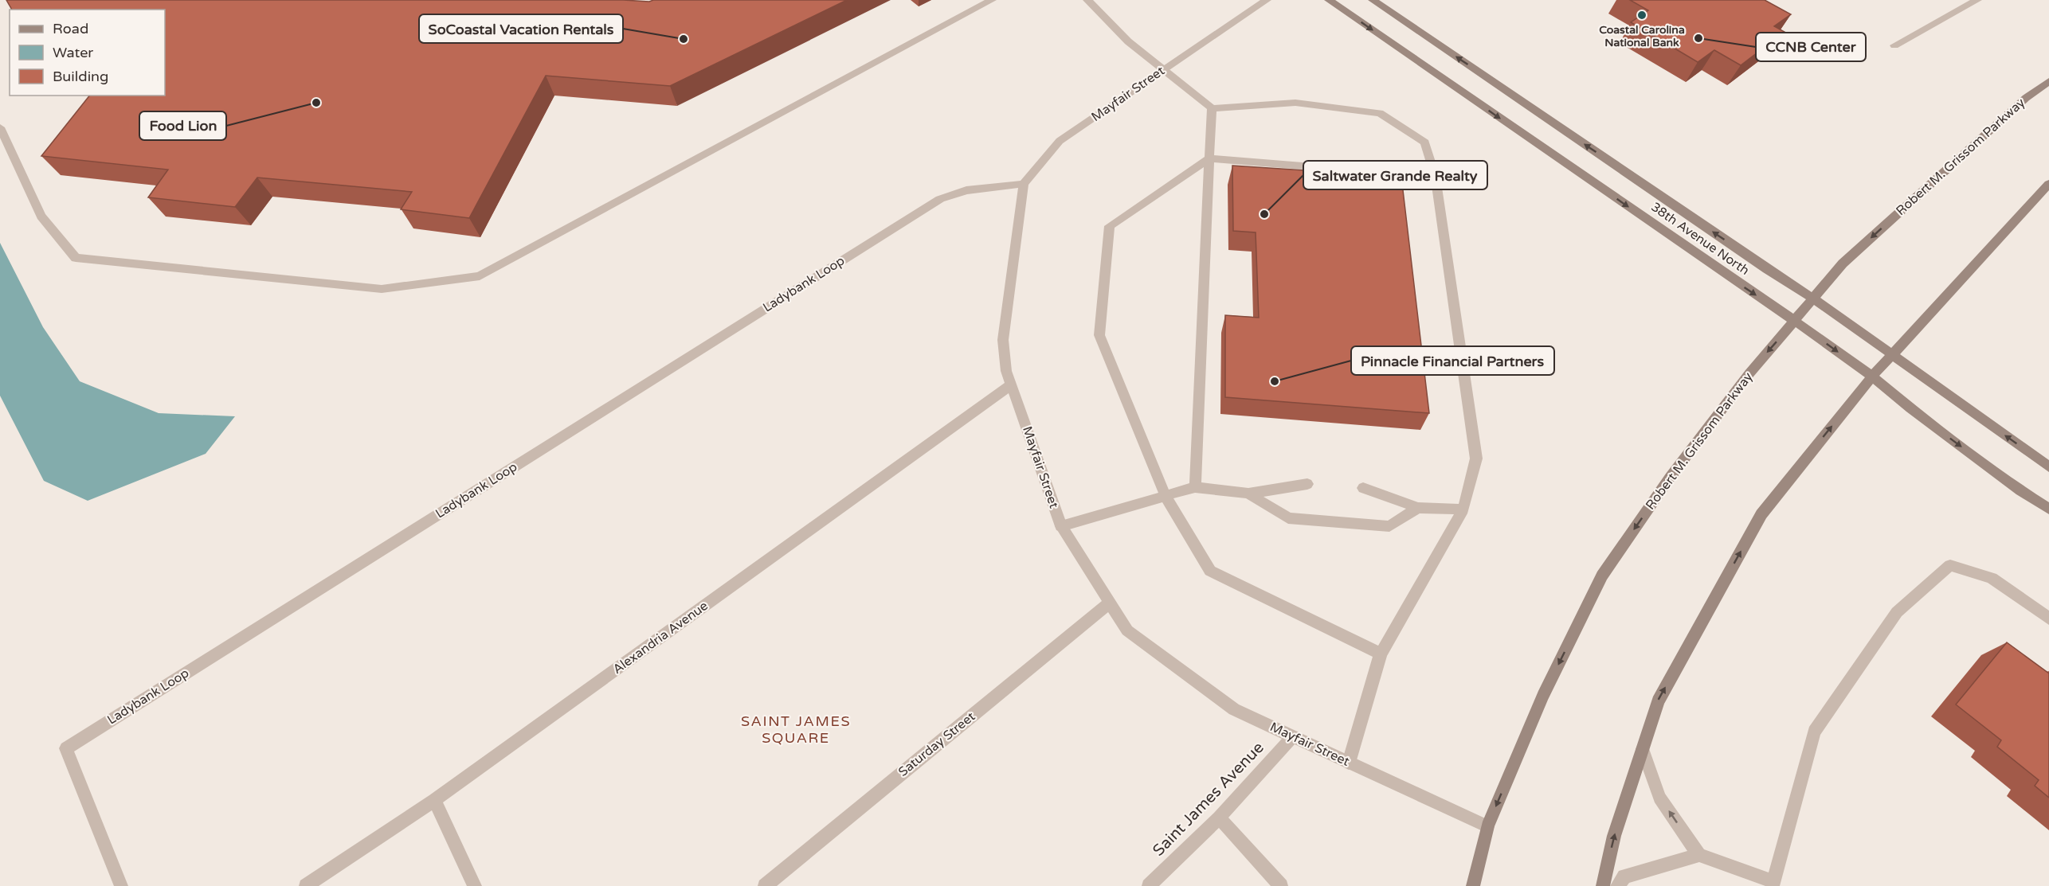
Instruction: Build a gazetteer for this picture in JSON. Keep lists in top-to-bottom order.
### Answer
{
  "streets": {
    "main road": ["Robert M. Grissom Parkway", "38th Avenue North"],
    "street": [
      "Mayfair Street",
      "Ladybank Loop",
      "Alexandria Avenue",
      "Saturday Street",
      "Saint James Avenue"
    ]
  },
  "crossings": [
    ["Mayfair Street", "Robert M. Grissom Parkway"],
    ["Mayfair Street", "Ladybank Loop"],
    ["Mayfair Street", "Alexandria Avenue"],
    ["Mayfair Street", "Saturday Street"],
    ["Mayfair Street", "Saint James Avenue"],
    ["Robert M. Grissom Parkway", "38th Avenue North"]
  ],
  "districts": ["SAINT JAMES SQUARE"],
  "places": [
    "Coastal Carolina National Bank",
    "CCNB Center",
    "SoCoastal Vacation Rentals",
    "Food Lion",
    "Saltwater Grande Realty",
    "Pinnacle Financial Partners"
  ],
  "legend": ["Road", "Water", "Building"]
}
